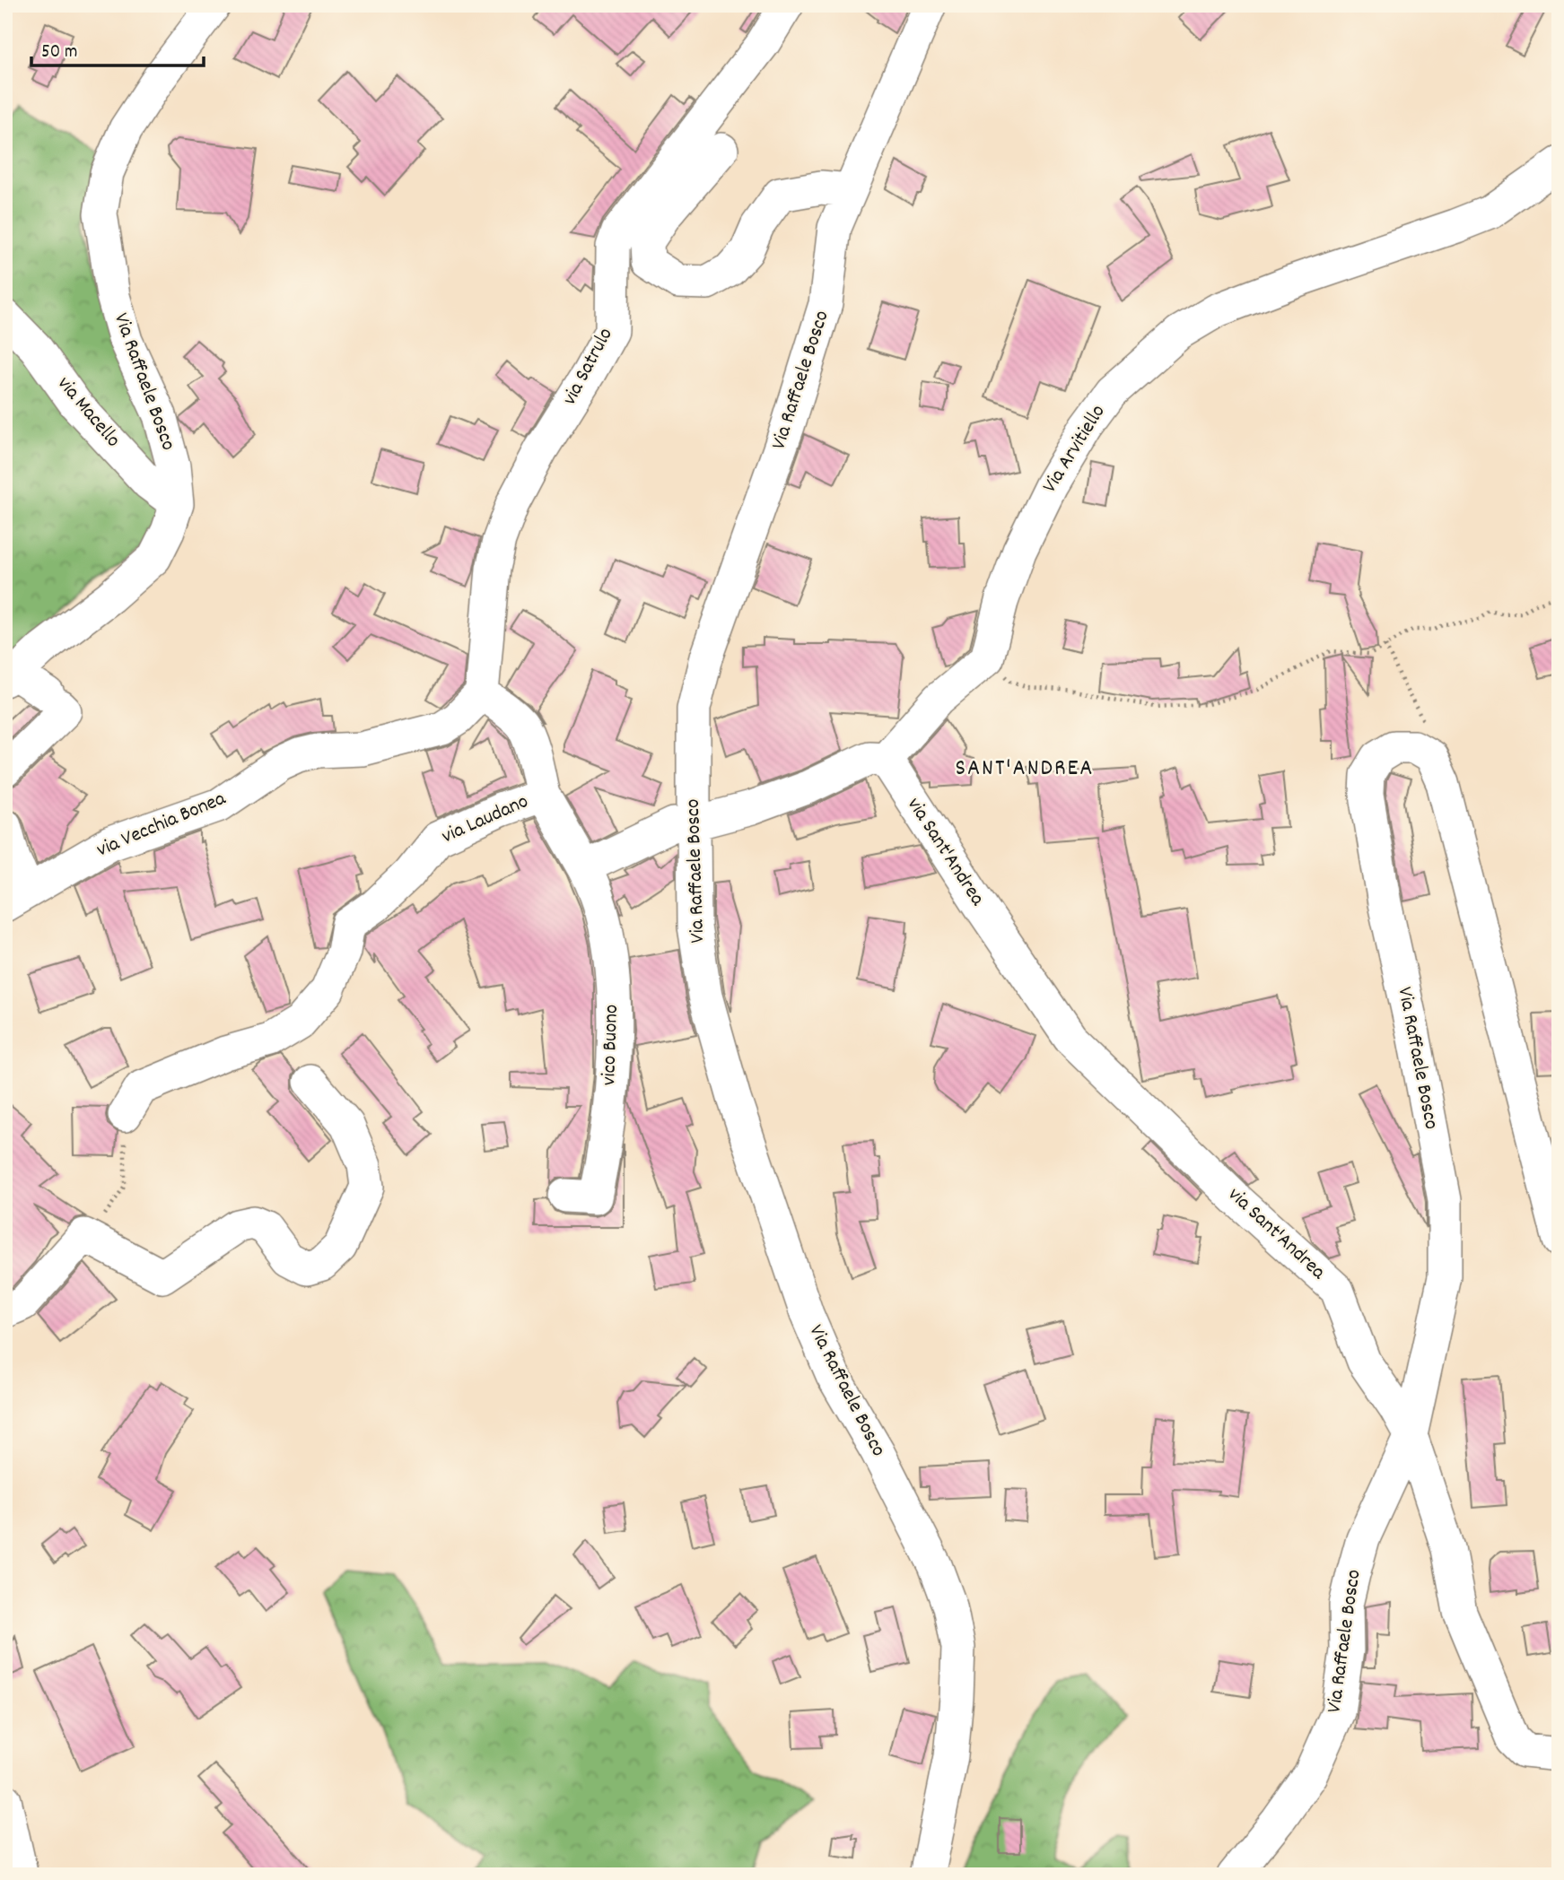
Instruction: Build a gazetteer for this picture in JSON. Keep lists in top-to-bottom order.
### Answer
{
  "streets": {
    "street": [
      "via Satrulo",
      "Via Raffaele Bosco",
      "via Macello",
      "Via Arvitiello",
      "via Laudano",
      "via Vecchia Bonea",
      "via Sant'Andrea",
      "vico Buono"
    ]
  },
  "crossings": [
    ["via Satrulo", "via Vecchia Bonea"],
    ["Via Raffaele Bosco", "via Macello"],
    ["Via Raffaele Bosco", "via Sant'Andrea"],
    ["via Laudano", "vico Buono"]
  ],
  "districts": ["SANT'ANDREA"],
  "scale_bar": "50 m"
}
